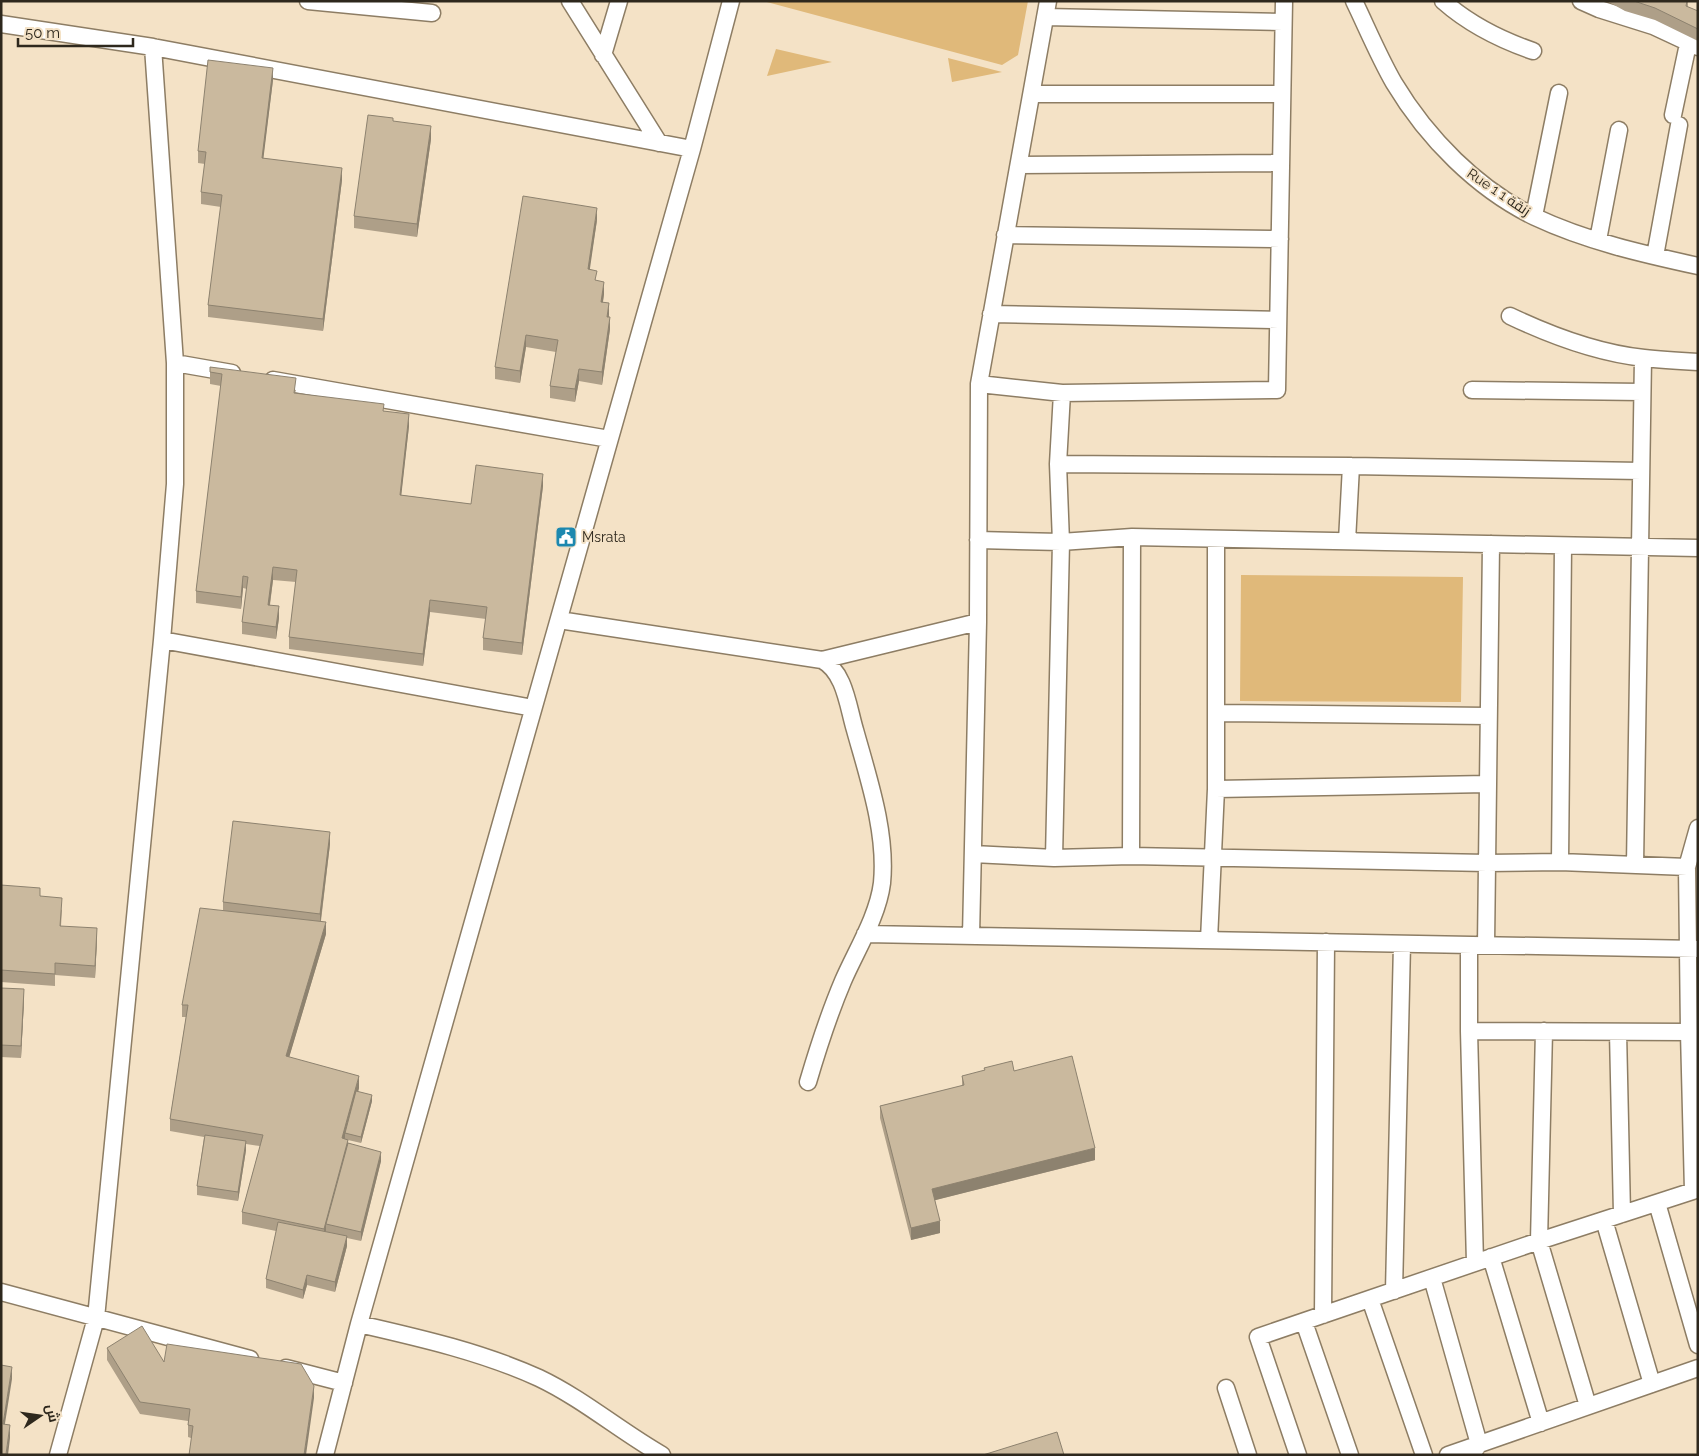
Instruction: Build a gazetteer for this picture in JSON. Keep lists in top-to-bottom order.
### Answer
{
  "streets": {
    "street": ["Rue 1 زنقة 1"]
  },
  "places": {
    "public building": ["Msrata"]
  },
  "scale_bar": "50 m",
  "north": "right"
}
